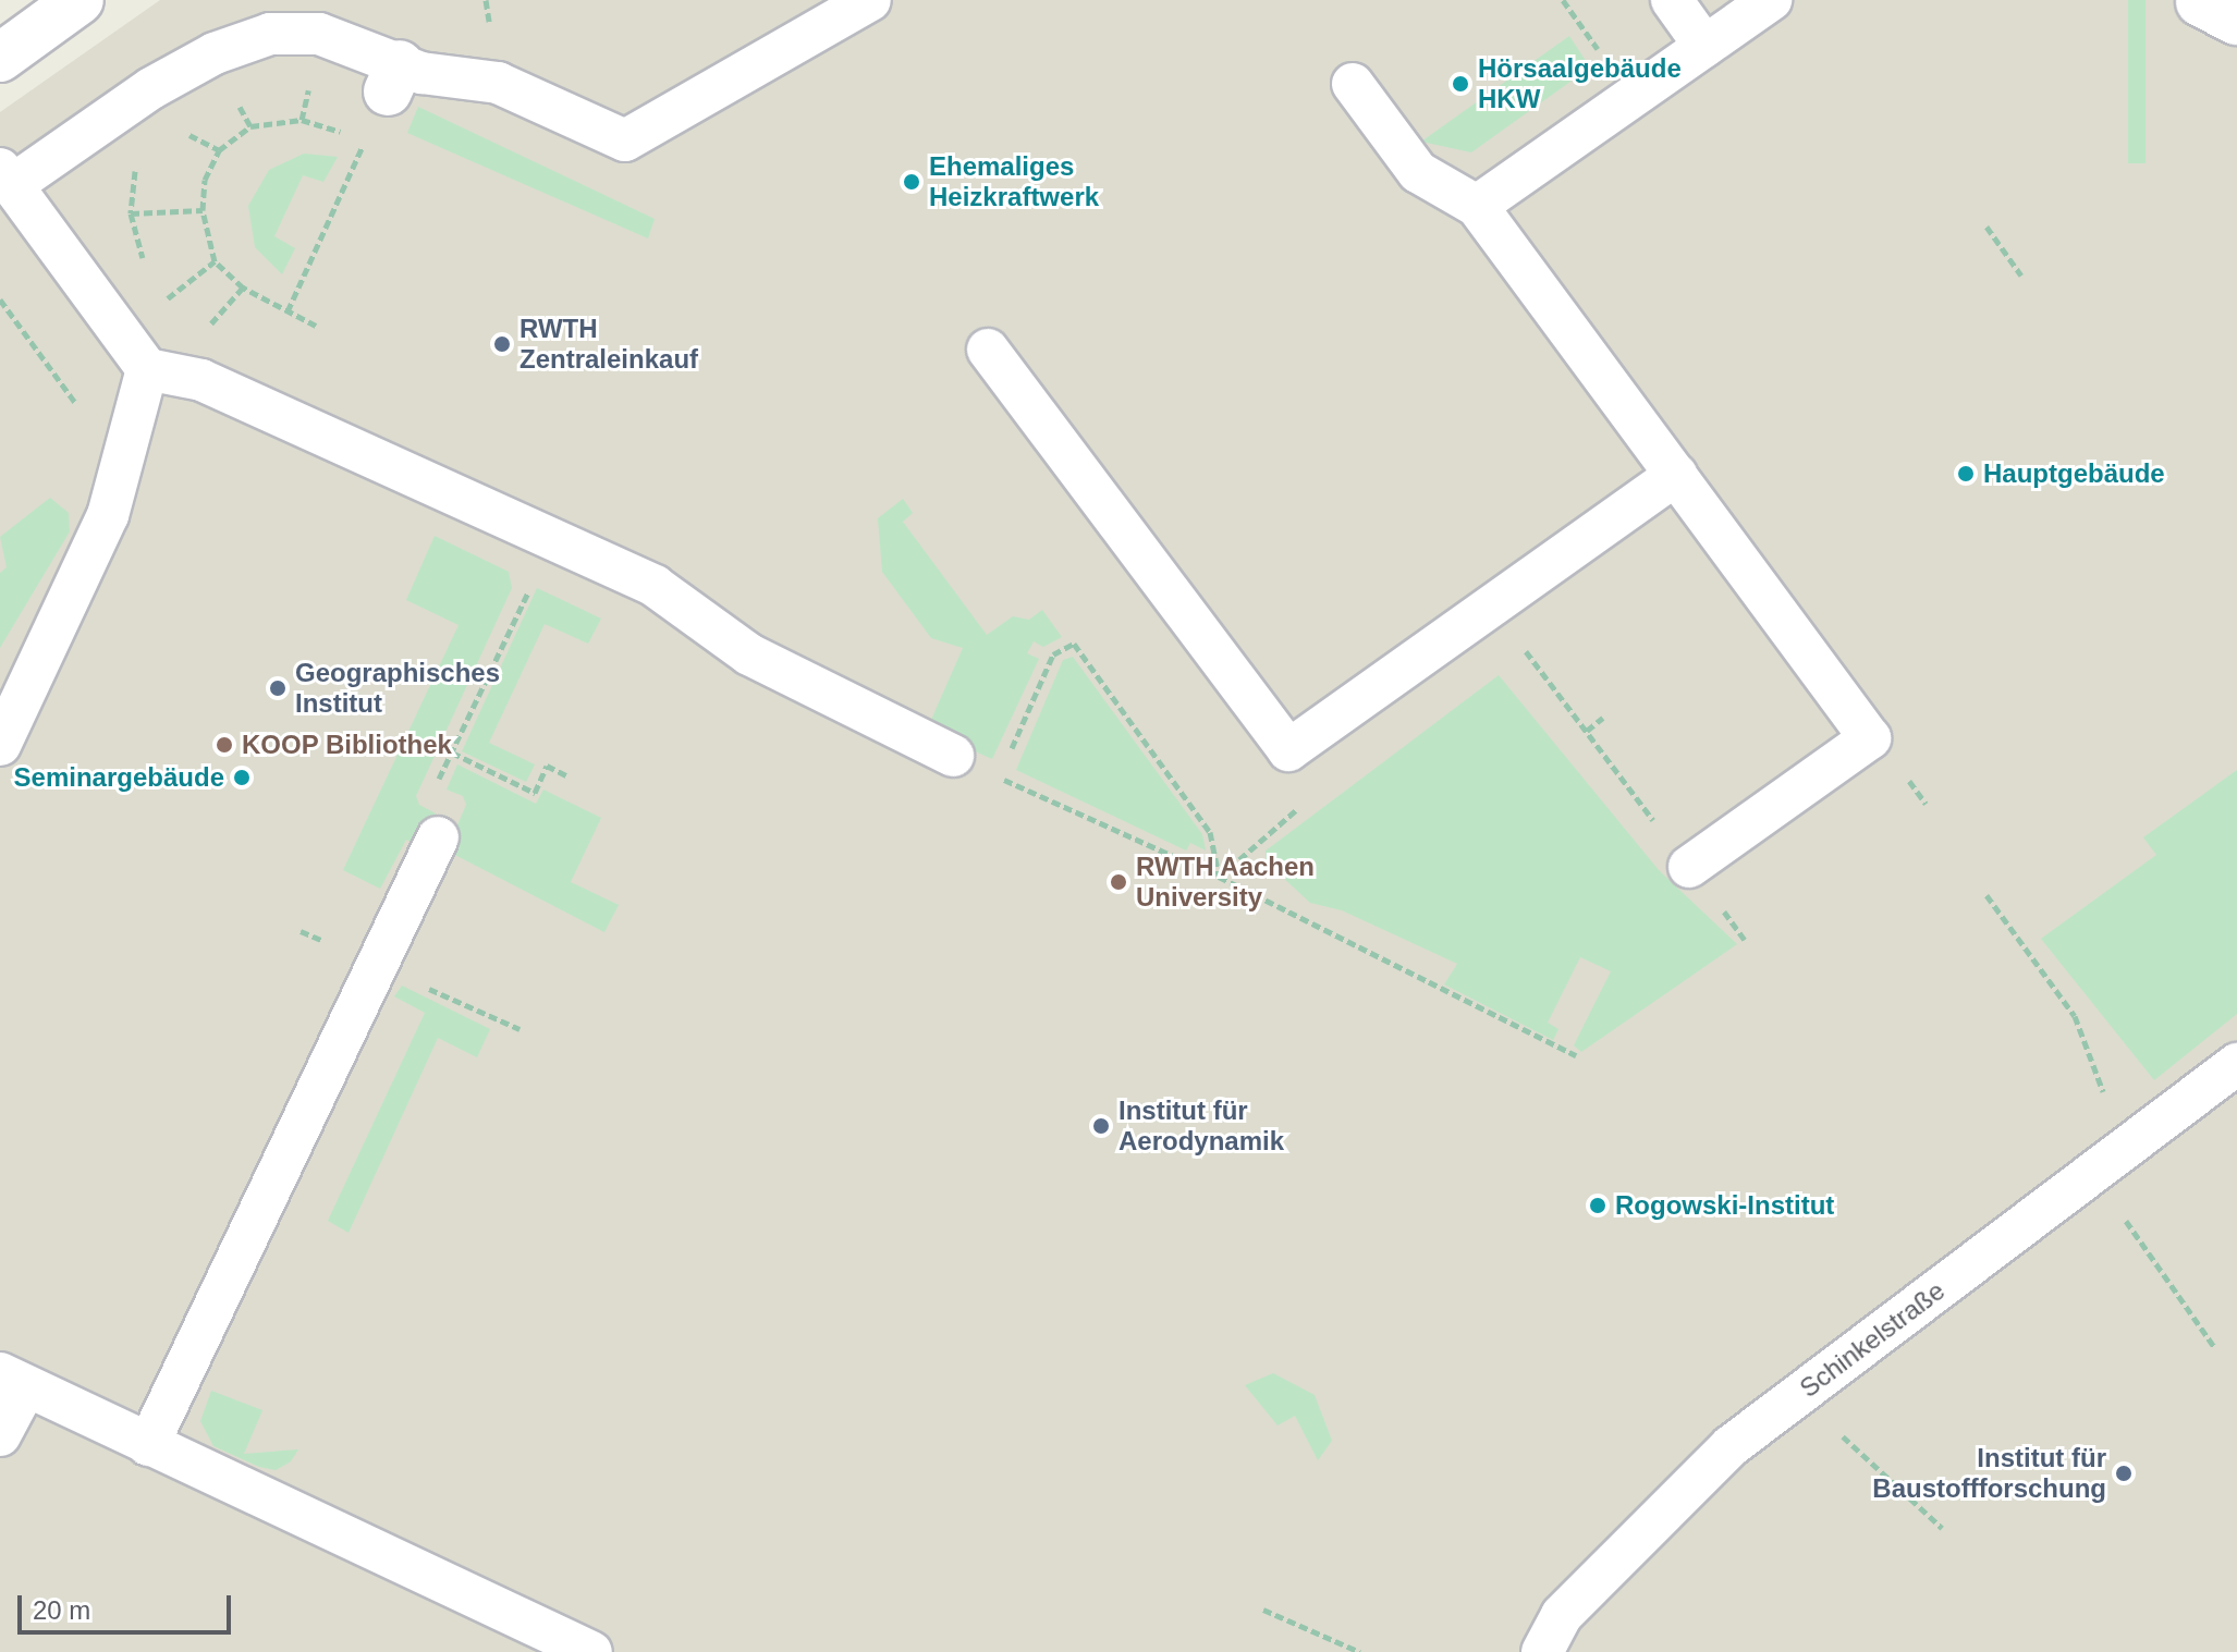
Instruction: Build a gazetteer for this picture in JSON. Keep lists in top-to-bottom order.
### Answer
{
  "streets": {
    "lane": ["Schinkelstraße"]
  },
  "places": [
    "Hörsaalgebäude HKW",
    "Ehemaliges Heizkraftwerk",
    "RWTH Zentraleinkauf",
    "Hauptgebäude",
    "Geographisches Institut",
    "KOOP Bibliothek",
    "Seminargebäude",
    "RWTH Aachen University",
    "Institut für Aerodynamik",
    "Rogowski-Institut",
    "Institut für Baustoffforschung"
  ],
  "scale_bar": "20 m"
}
